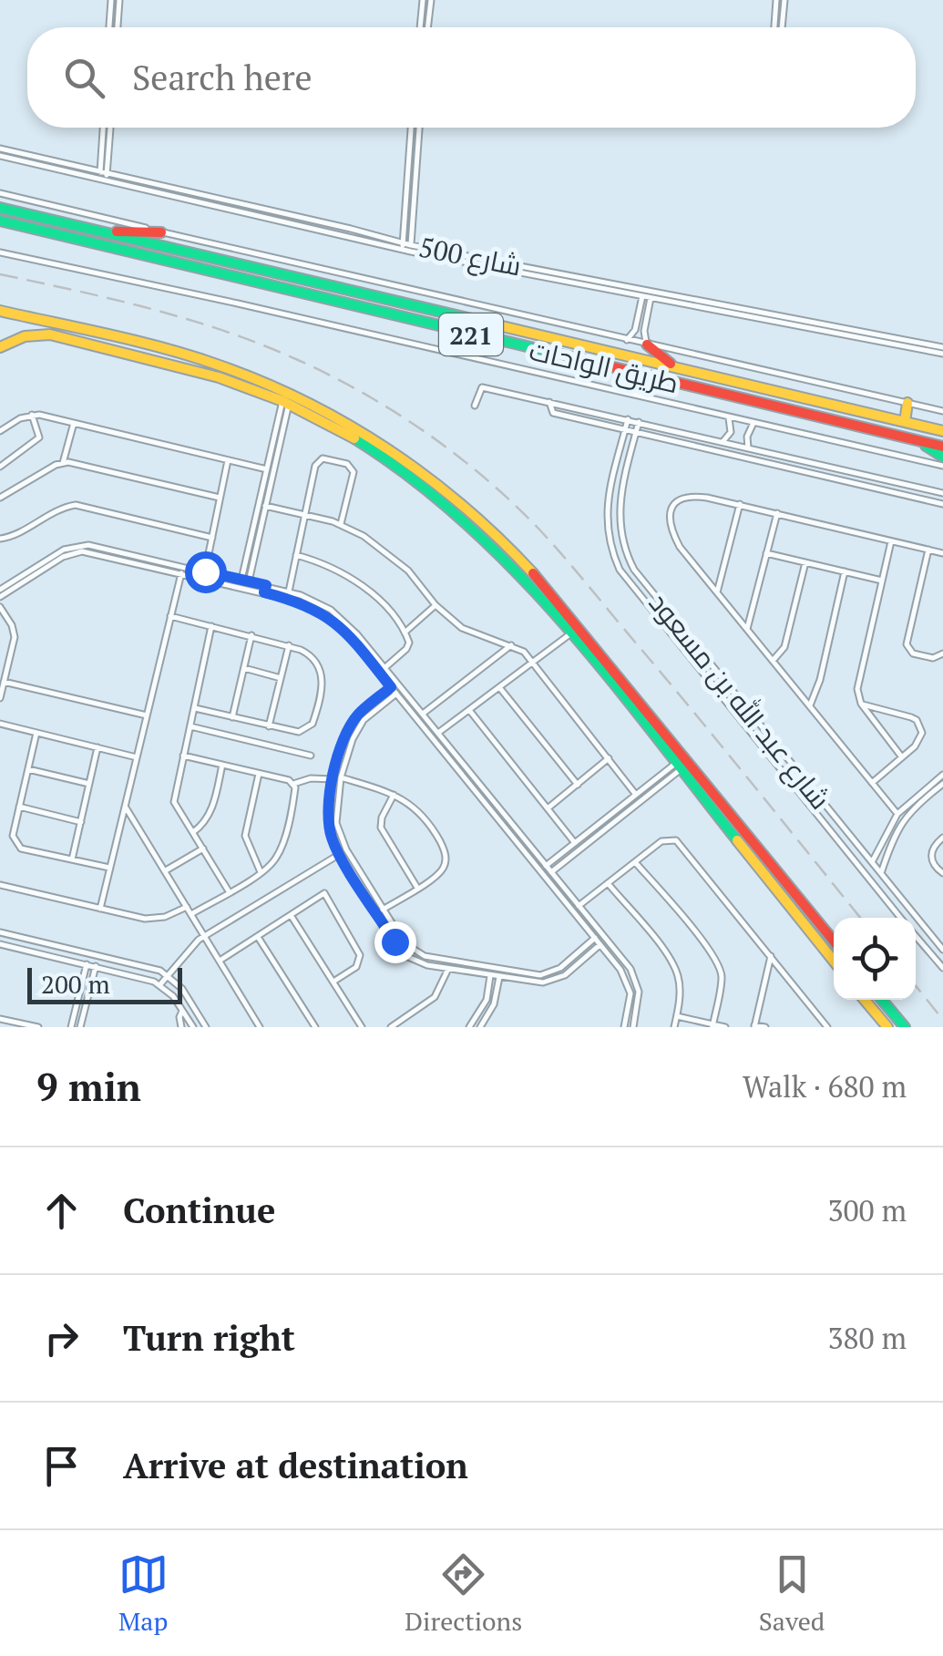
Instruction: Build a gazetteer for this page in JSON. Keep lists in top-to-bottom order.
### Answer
{
  "streets": {
    "main road": ["221", "طريق الواحات"],
    "street": ["شارع 500", "شارع عبد الله بن مسعود"]
  },
  "scale_bar": "200 m",
  "page": {
    "search": "Search here",
    "scale": "200 m",
    "heading": ["9 min", "Walk · 680 m"],
    "list": [
      ["Continue", "300 m"],
      ["Turn right", "380 m"],
      "Arrive at destination"
    ],
    "nav": ["Map", "Directions", "Saved"]
  }
}
